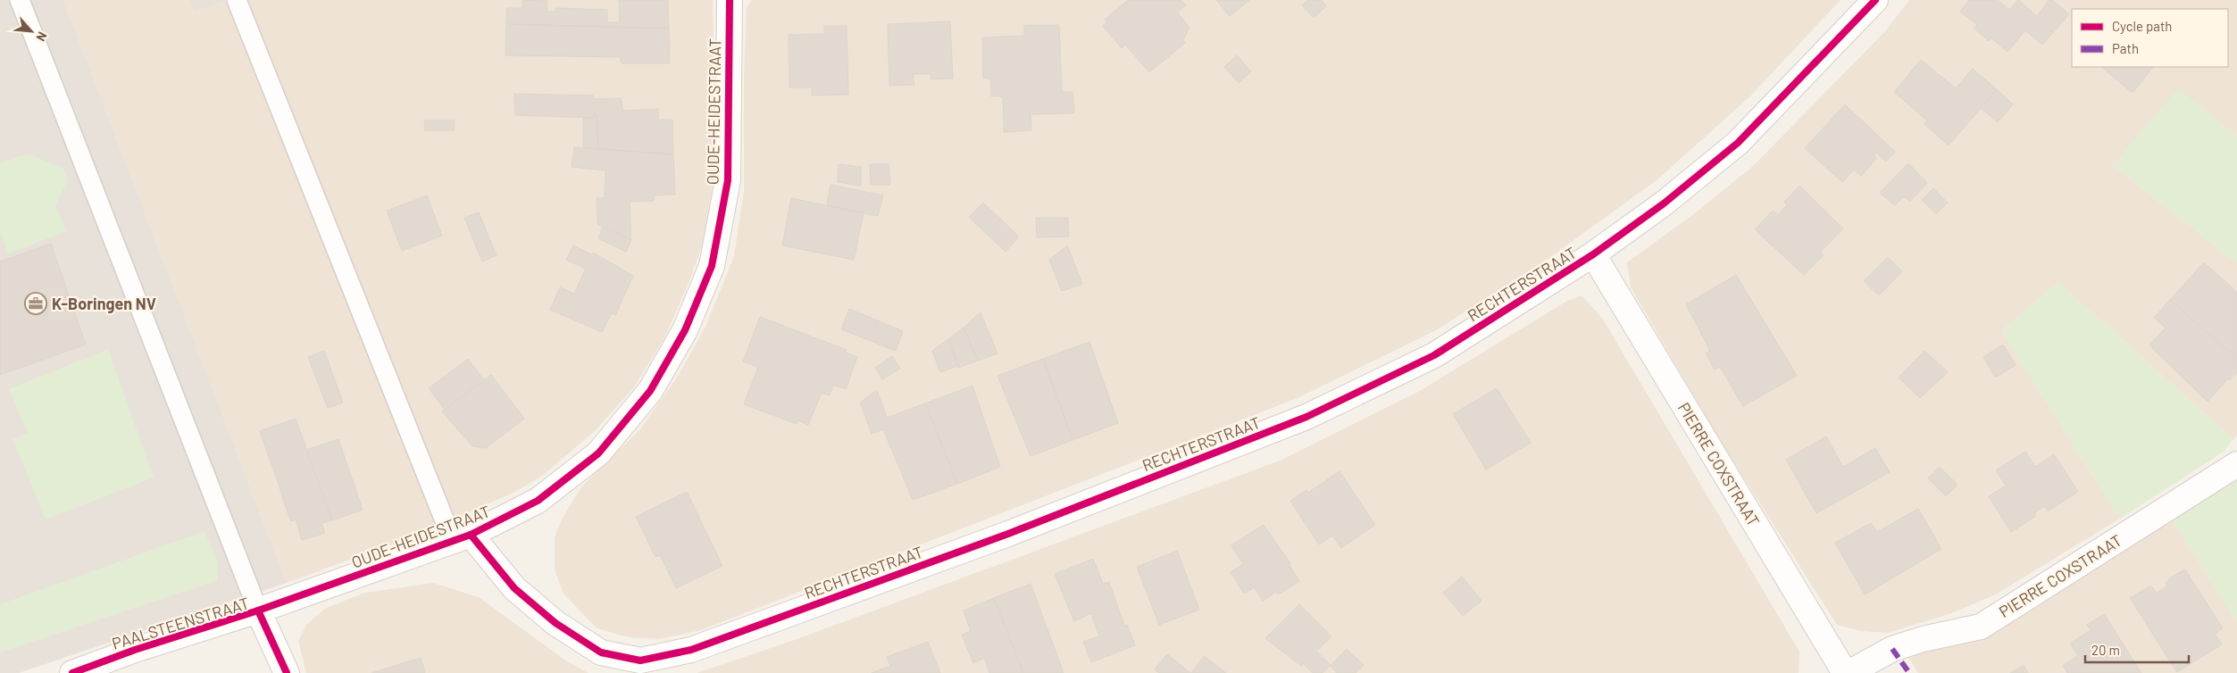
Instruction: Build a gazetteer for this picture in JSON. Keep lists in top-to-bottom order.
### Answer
{
  "streets": {
    "street": [
      "OUDE-HEIDESTRAAT",
      "RECHTERSTRAAT",
      "PIERRE COXSTRAAT",
      "PAALSTEENSTRAAT"
    ]
  },
  "crossings": [
    ["OUDE-HEIDESTRAAT", "RECHTERSTRAAT"],
    ["OUDE-HEIDESTRAAT", "PAALSTEENSTRAAT"],
    ["RECHTERSTRAAT", "PIERRE COXSTRAAT"]
  ],
  "places": {
    "office": ["K-Boringen NV"]
  },
  "legend": ["Cycle path", "Path"],
  "scale_bar": "20 m",
  "north": "bottom right"
}
